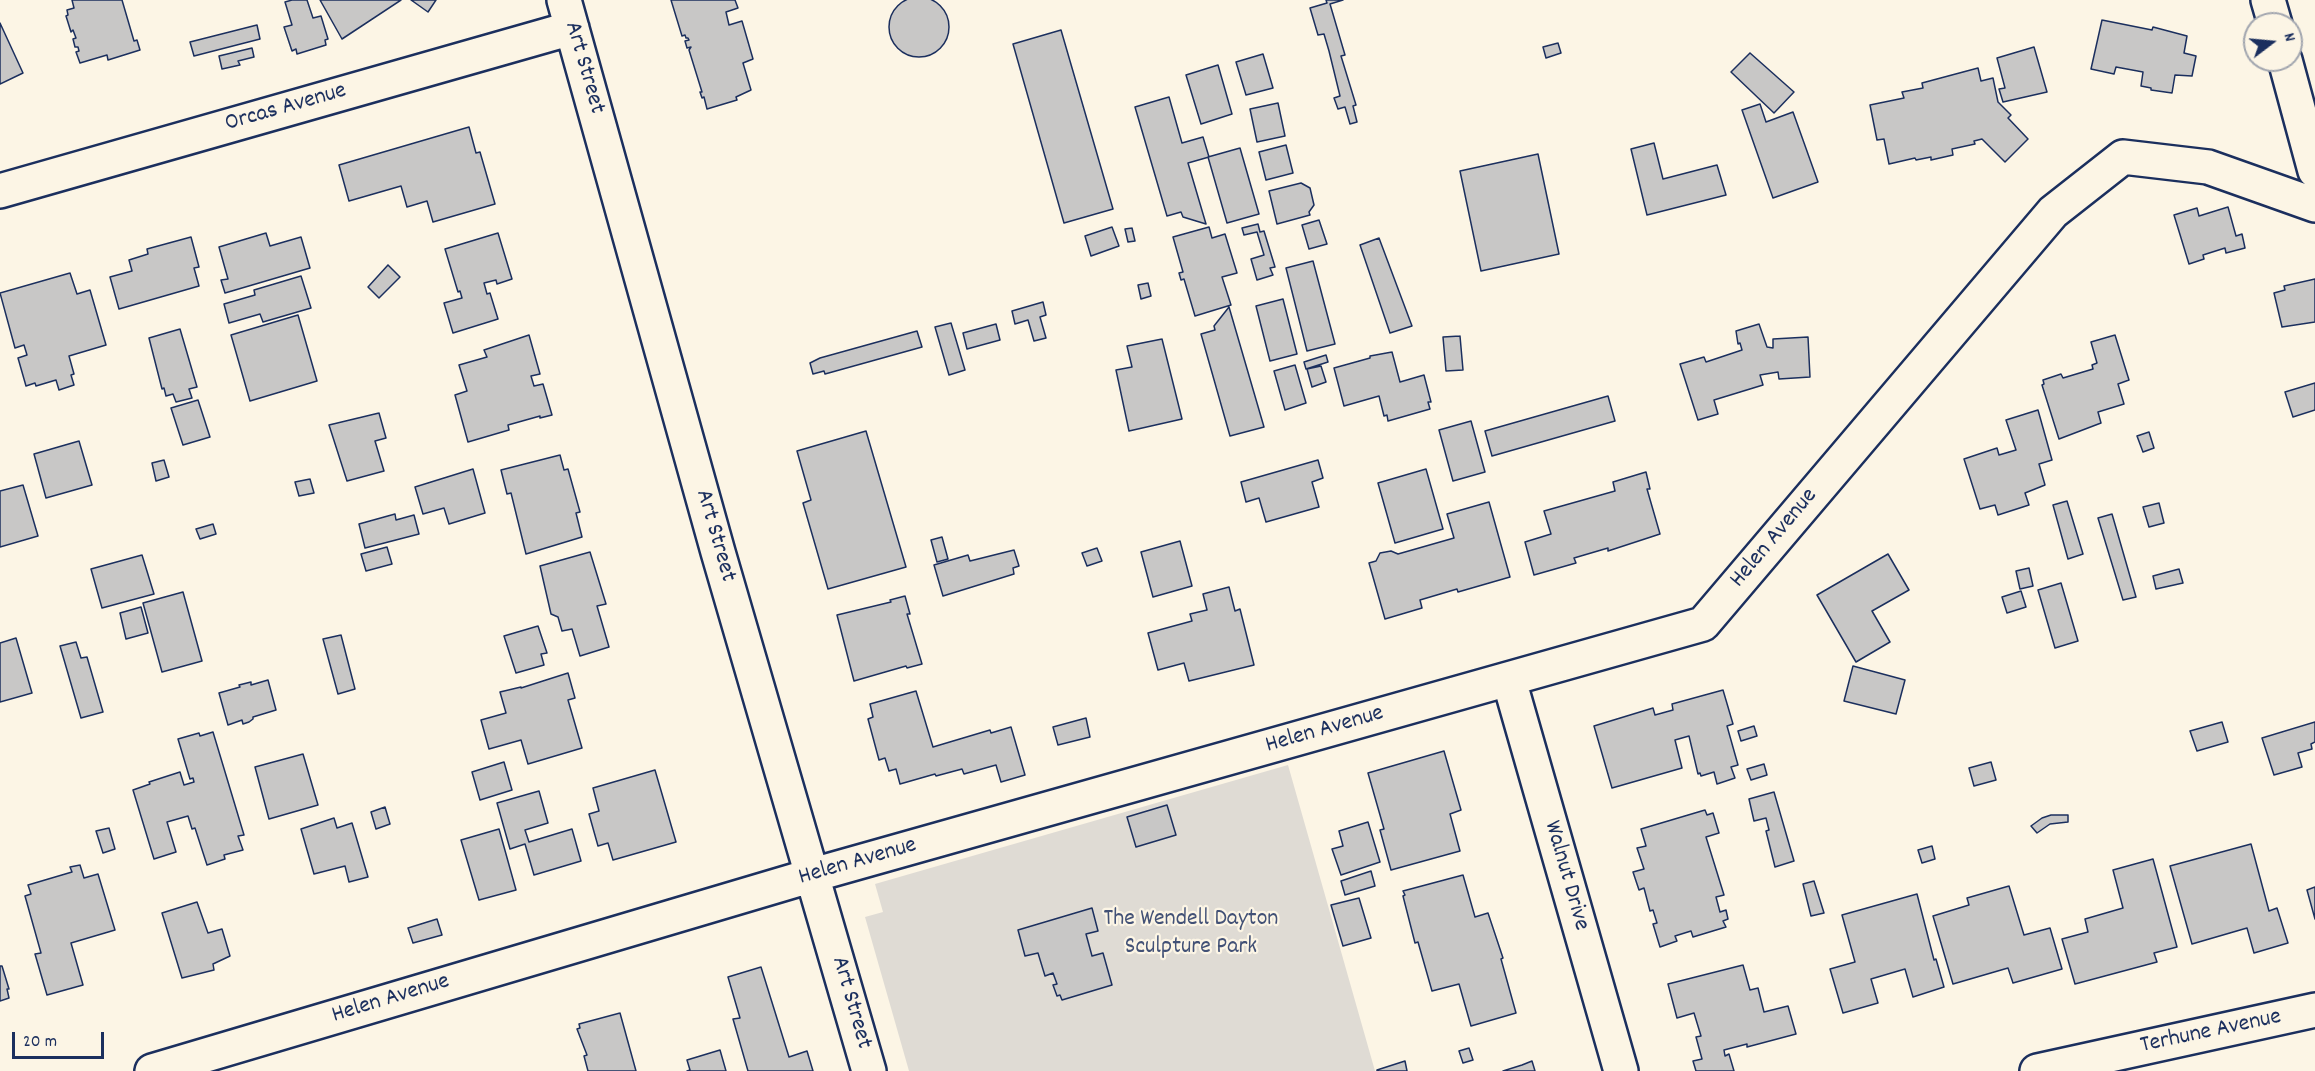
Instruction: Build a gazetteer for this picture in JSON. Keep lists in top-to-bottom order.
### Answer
{
  "streets": {
    "street": [
      "Art Street",
      "Orcas Avenue",
      "Helen Avenue",
      "Walnut Drive",
      "Terhune Avenue"
    ]
  },
  "crossings": [
    ["Art Street", "Orcas Avenue"],
    ["Art Street", "Helen Avenue"],
    ["Helen Avenue", "Walnut Drive"]
  ],
  "parks": ["The Wendell Dayton Sculpture Park"],
  "scale_bar": "20 m",
  "north": "right"
}
